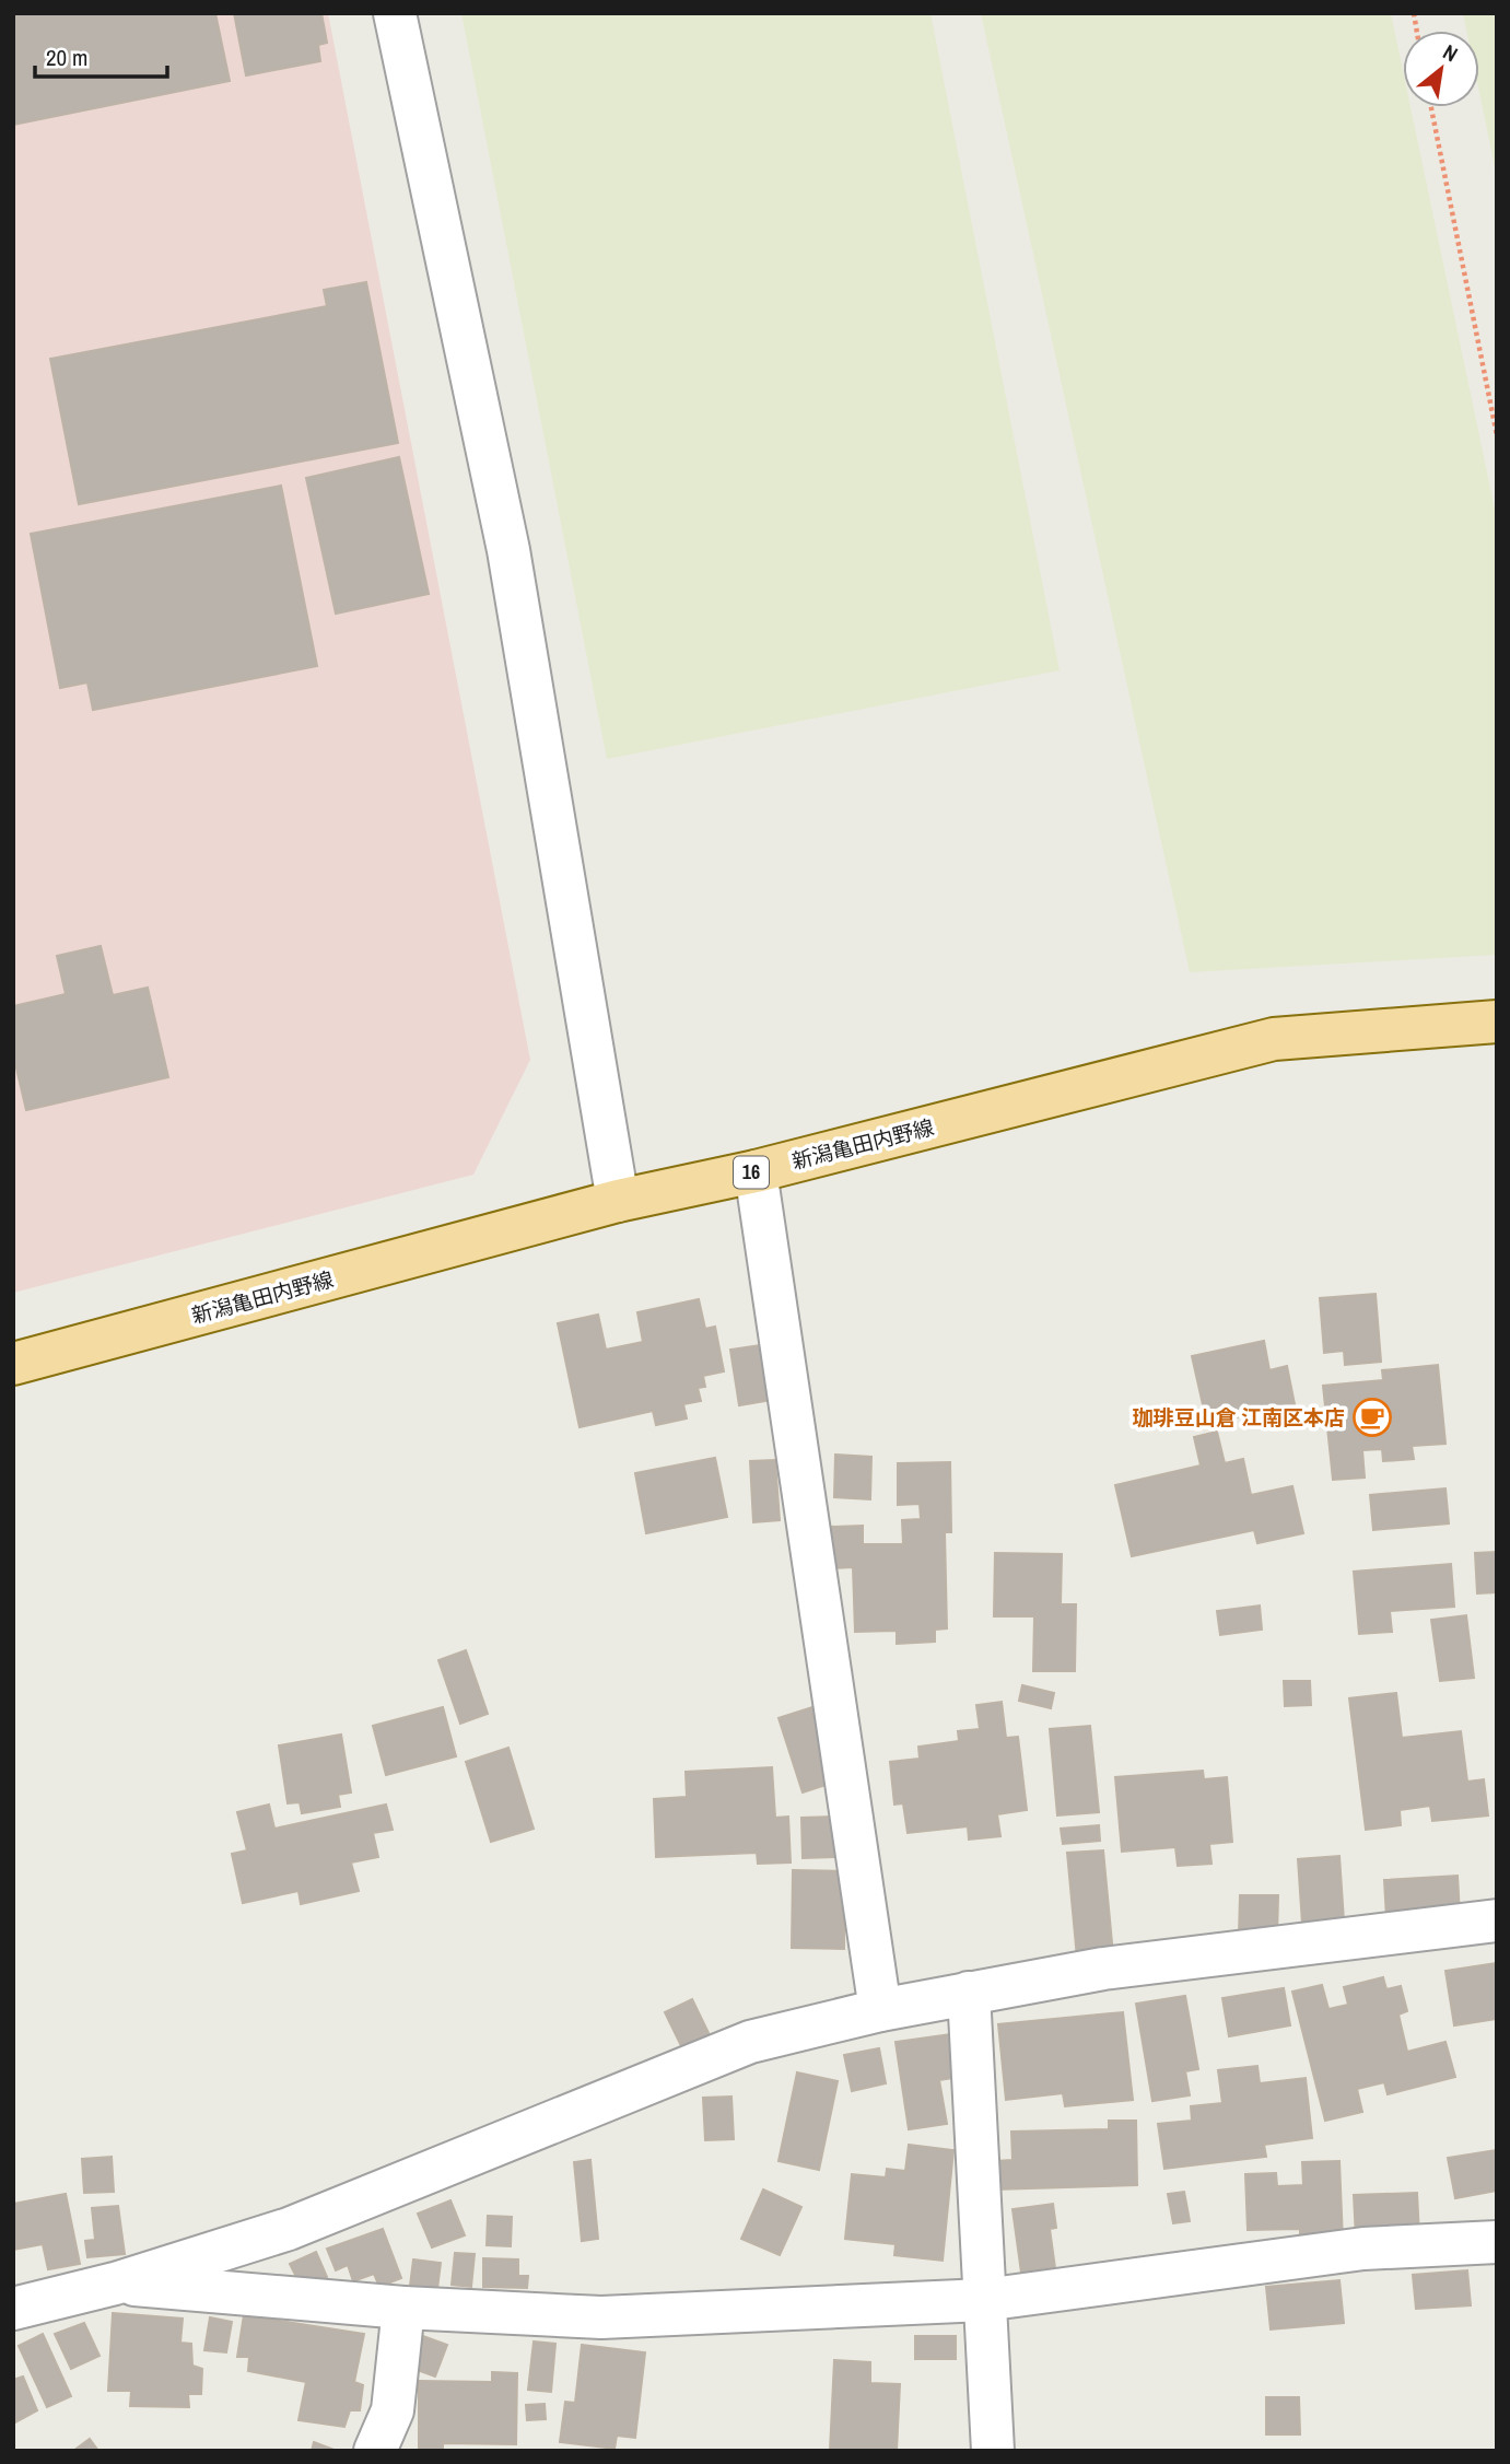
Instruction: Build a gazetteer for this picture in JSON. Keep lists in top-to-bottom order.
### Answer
{
  "streets": {
    "main road": ["新潟亀田内野線", "16"]
  },
  "places": {
    "cafe": ["珈琲豆山倉 江南区本店"]
  },
  "scale_bar": "20 m",
  "north": "top right"
}
